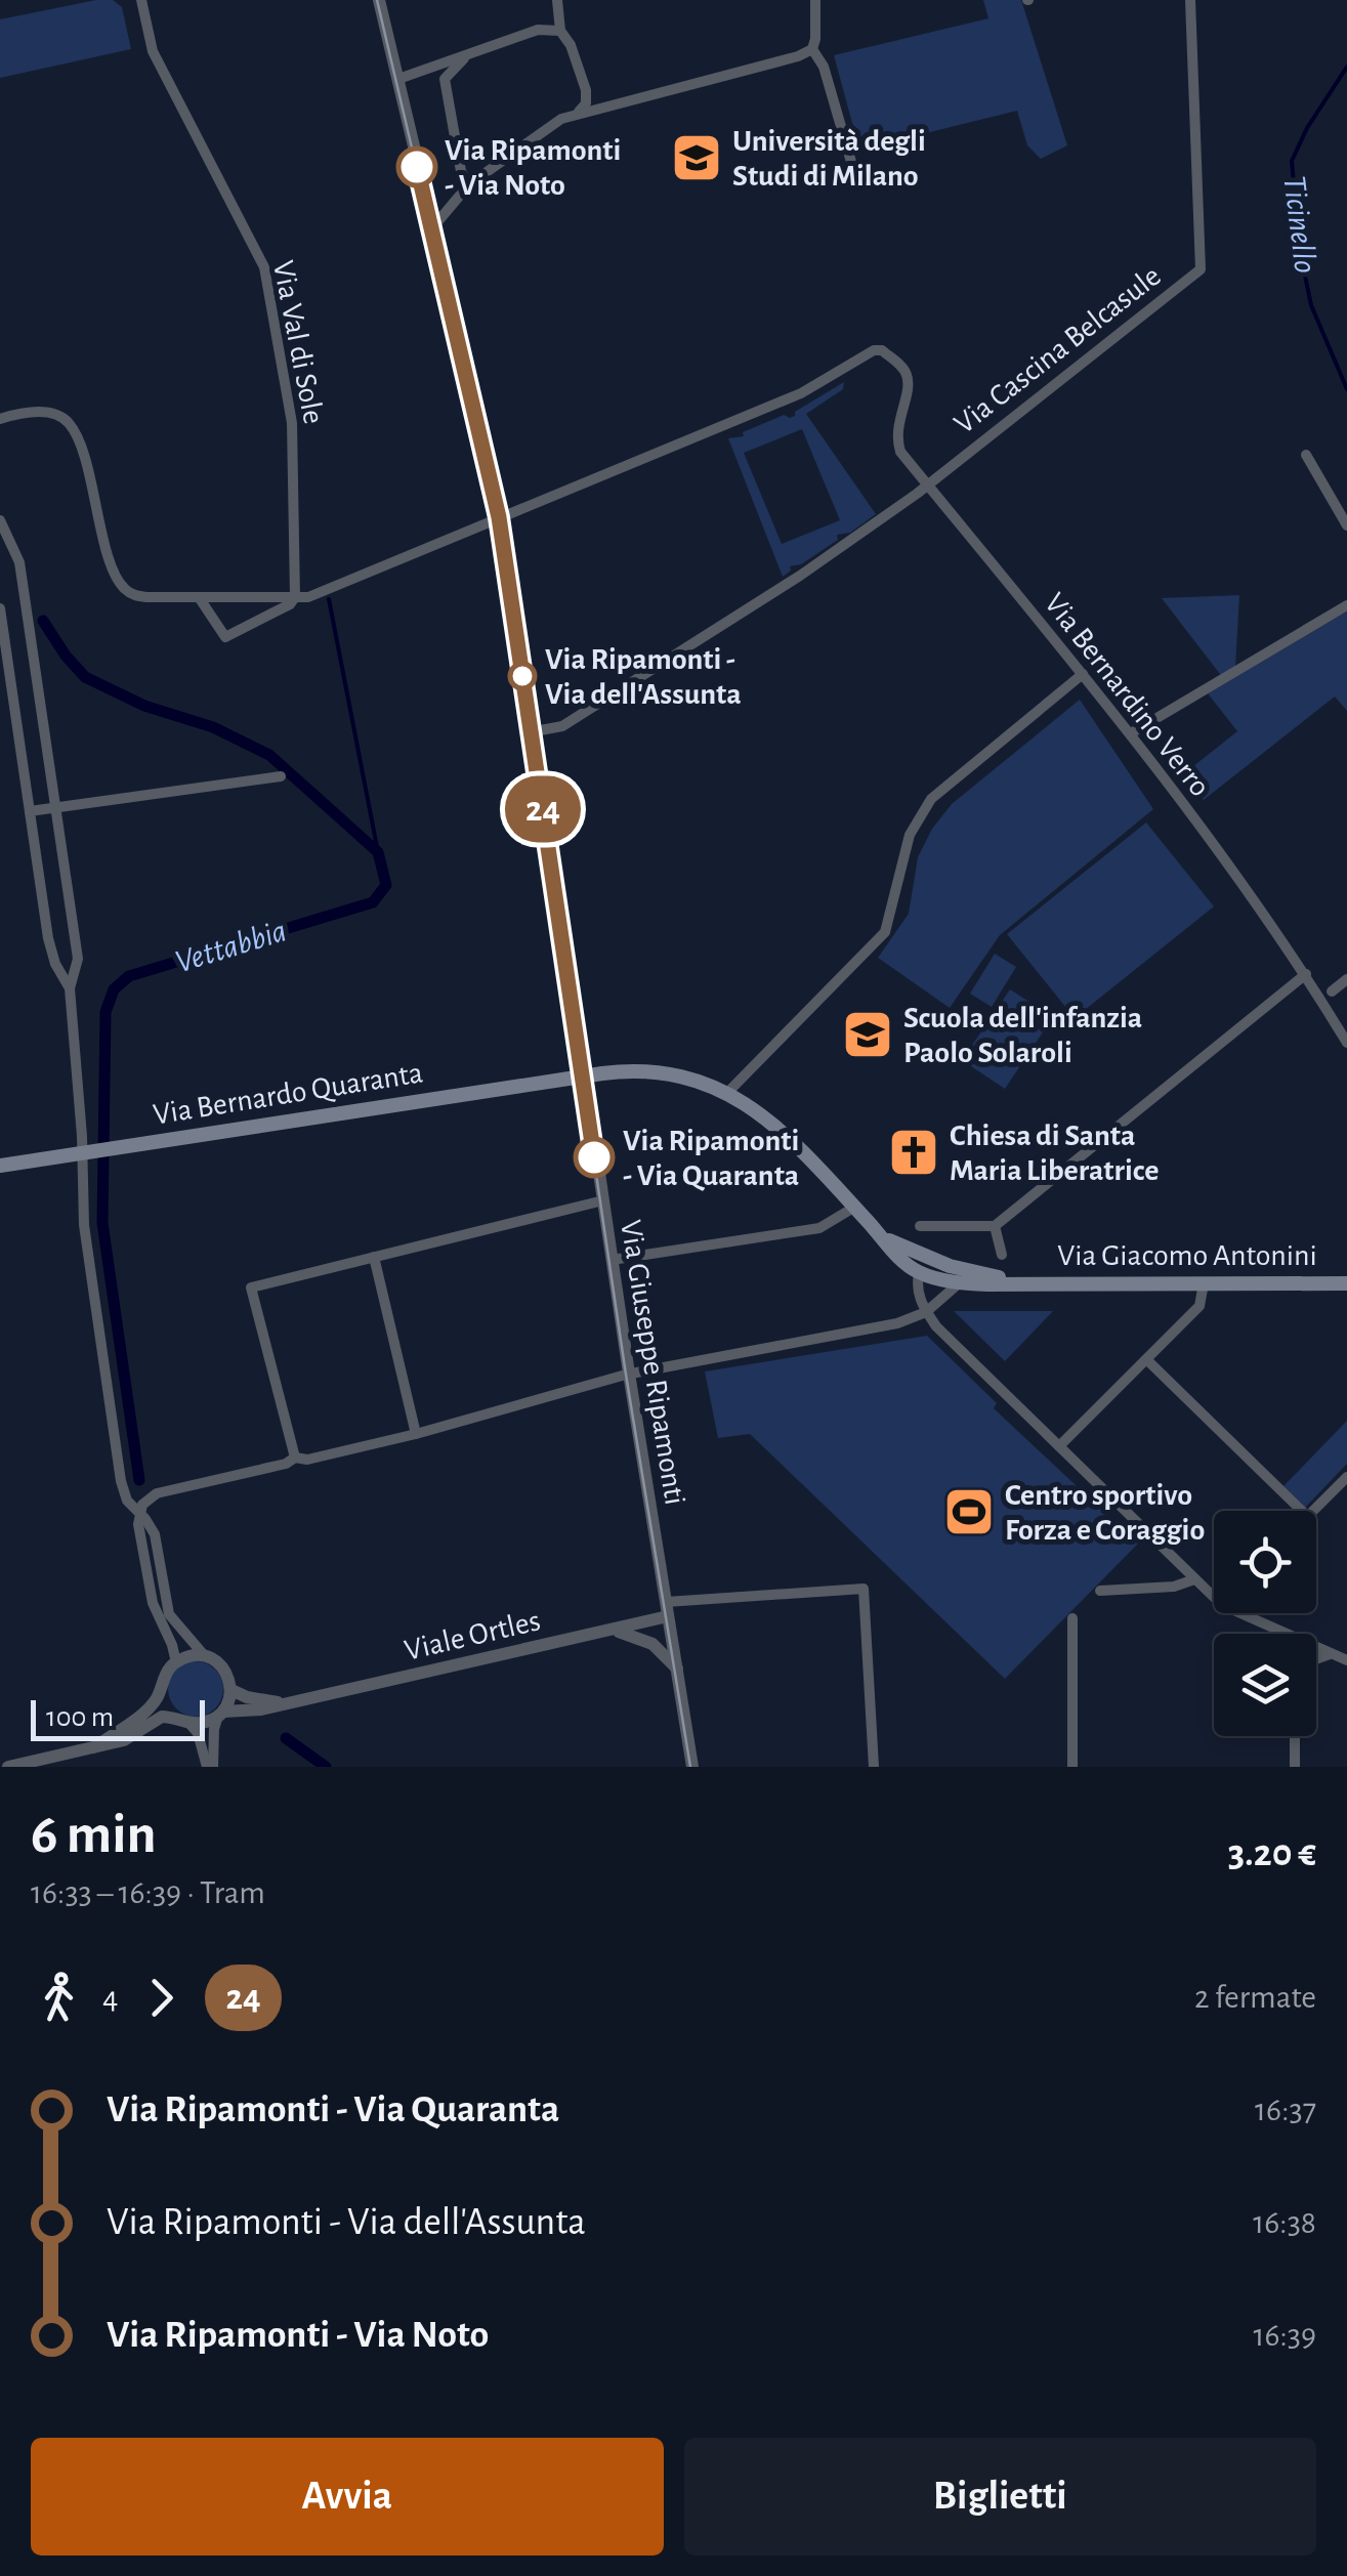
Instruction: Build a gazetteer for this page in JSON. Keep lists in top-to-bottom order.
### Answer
{
  "streets": {
    "main road": ["Via Bernardo Quaranta", "Via Giacomo Antonini"],
    "street": [
      "Via Val di Sole",
      "Via Cascina Belcasule",
      "Via Bernardino Verro",
      "Via Giuseppe Ripamonti",
      "Viale Ortles"
    ]
  },
  "crossings": [
    ["Via Cascina Belcasule", "Via Bernardino Verro"],
    ["Via Bernardino Verro", "Via Giuseppe Ripamonti"],
    ["Via Bernardo Quaranta", "Via Giuseppe Ripamonti"],
    ["Via Giuseppe Ripamonti", "Viale Ortles"]
  ],
  "water": ["Ticinello", "Vettabbia"],
  "places": {
    "school or university": ["Università degli Studi di Milano", "Scuola dell'infanzia Paolo Solaroli"],
    "other": ["Via Ripamonti - Via Noto", "Via Ripamonti - Via dell'Assunta", "Via Ripamonti - Via Quaranta"],
    "church": ["Chiesa di Santa Maria Liberatrice"],
    "sports": ["Centro sportivo Forza e Coraggio"]
  },
  "lines": ["tram line 24"],
  "scale_bar": "100 m",
  "page": {
    "on_map": "24",
    "scale": "100 m",
    "heading": ["6 min", "16:33 – 16:39 · Tram", "3.20 €"],
    "legs": ["4", "24", "2 fermate"],
    "list": [
      {
        "name": "Via Ripamonti - Via Quaranta",
        "value": "16:37"
      },
      {
        "name": "Via Ripamonti - Via dell'Assunta",
        "value": "16:38"
      },
      {
        "name": "Via Ripamonti - Via Noto",
        "value": "16:39"
      }
    ],
    "buttons": ["Avvia", "Biglietti"]
  }
}
